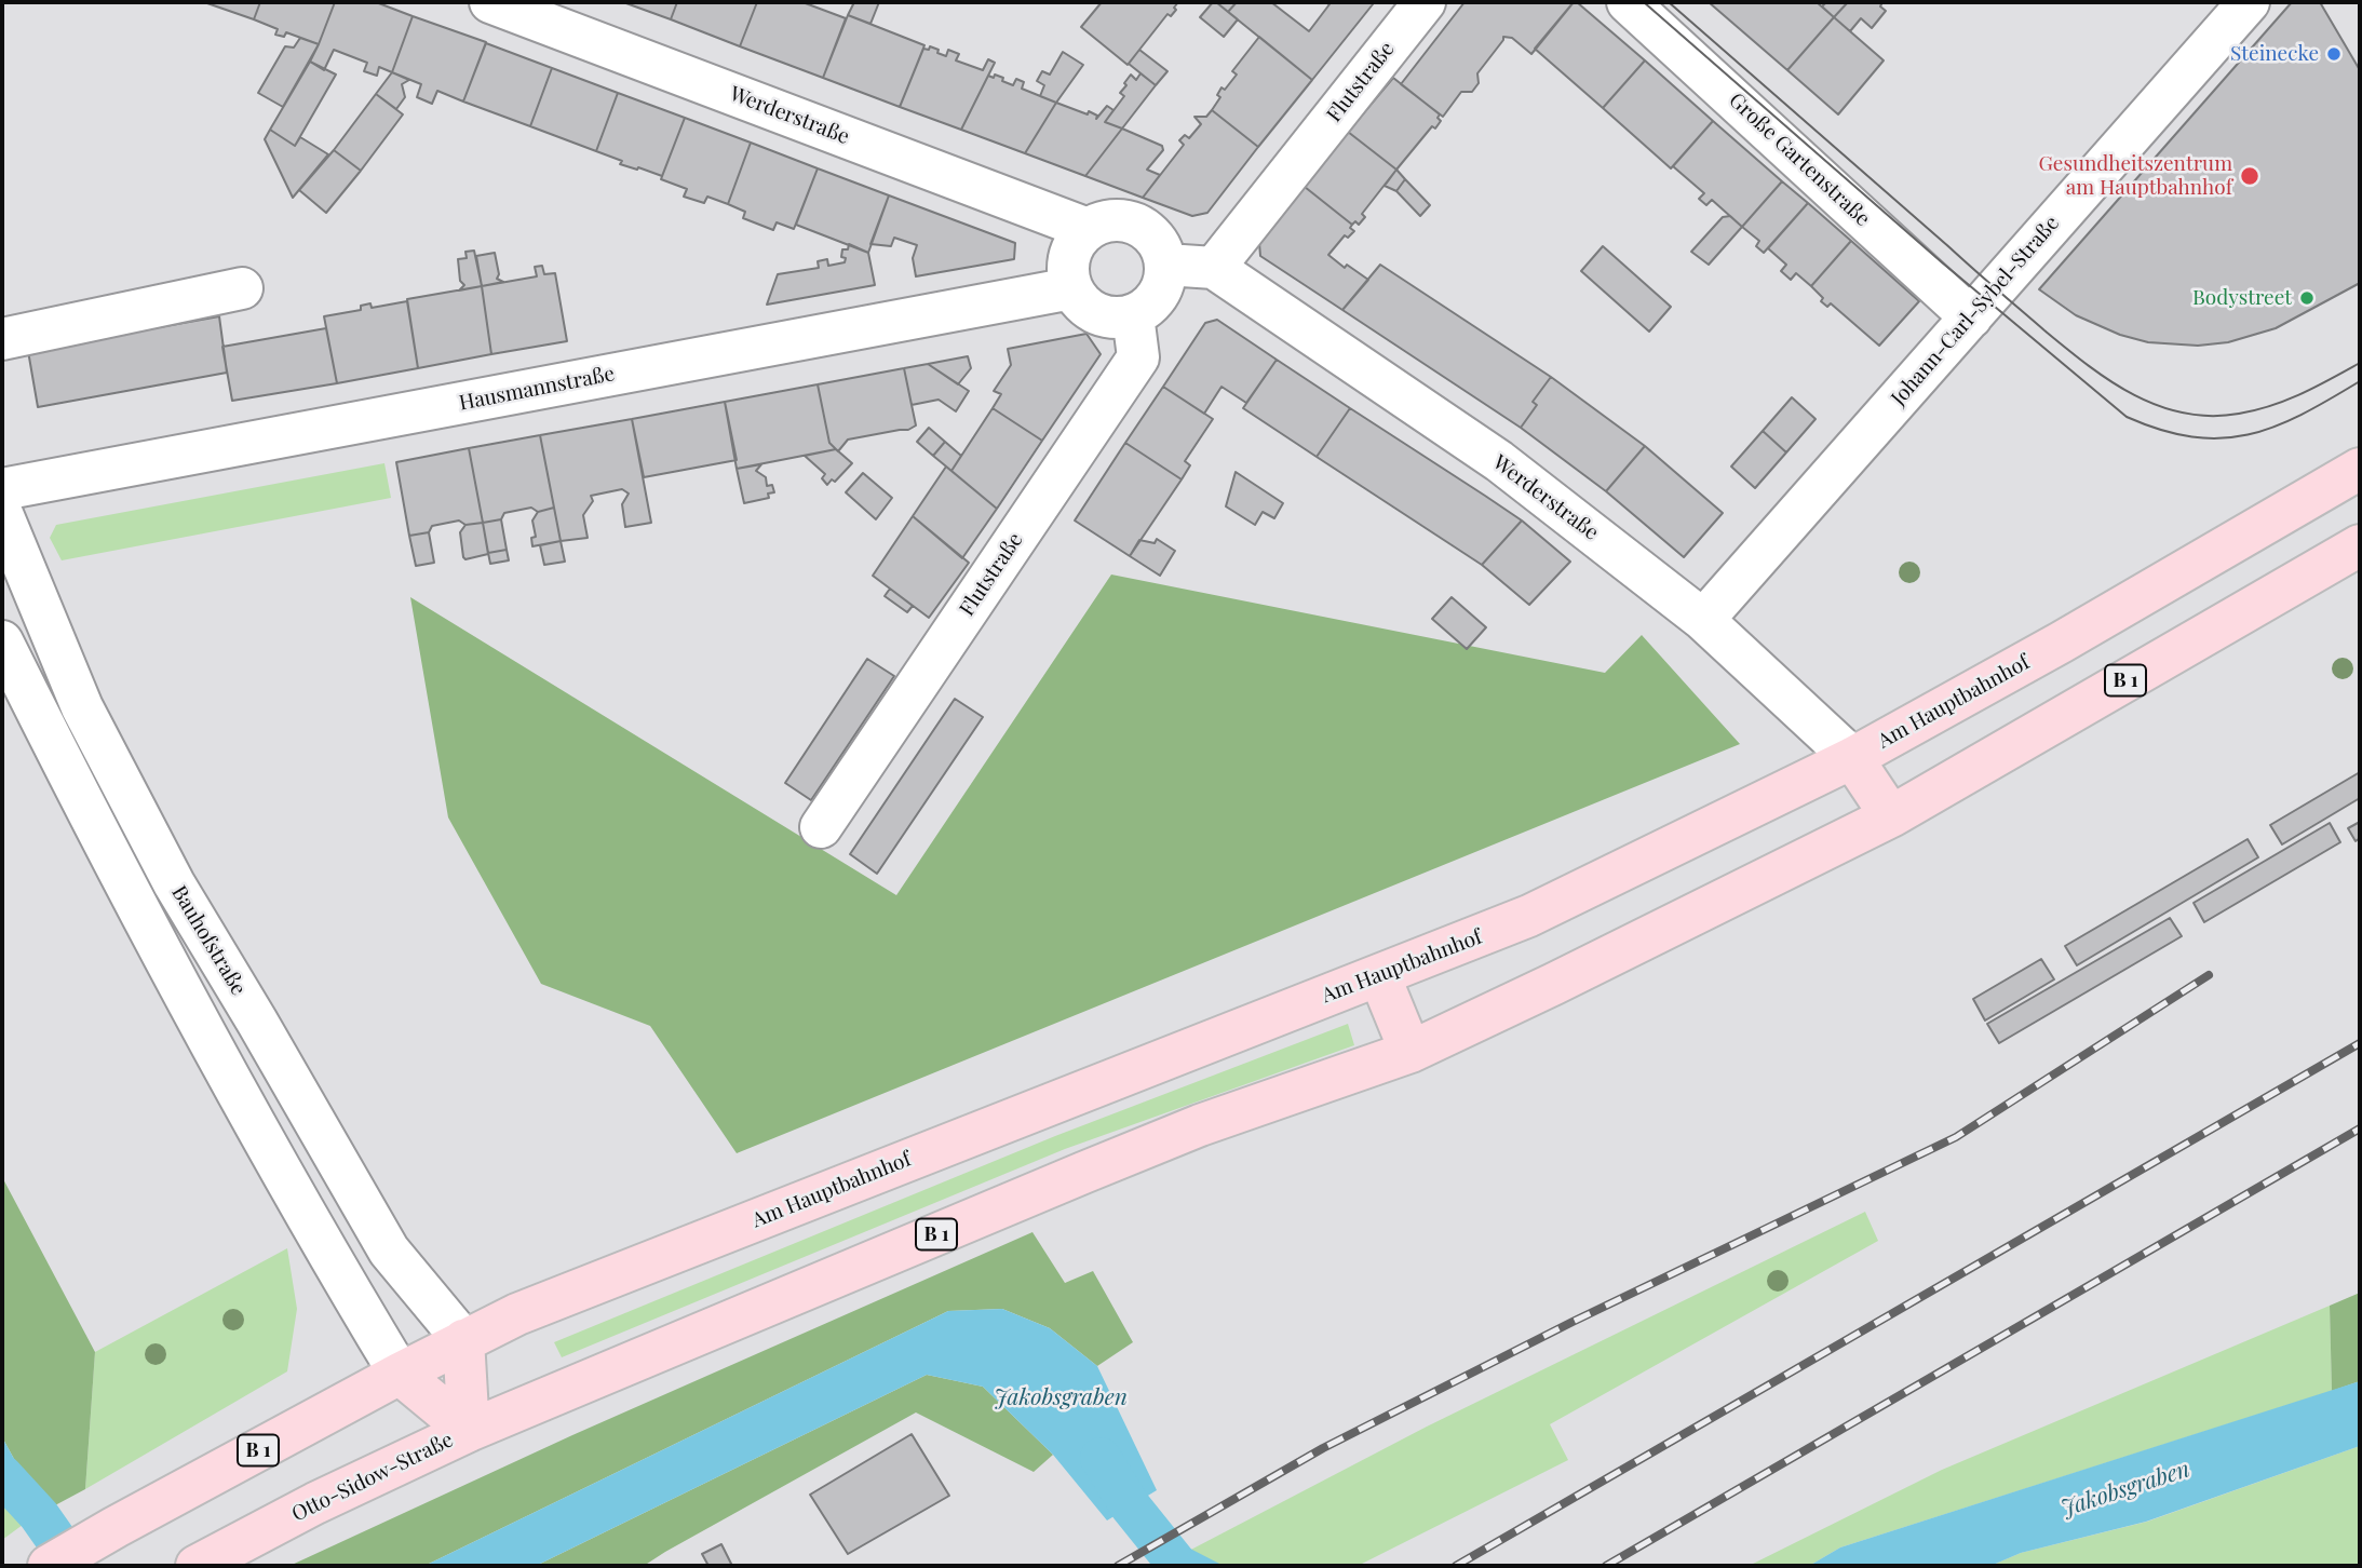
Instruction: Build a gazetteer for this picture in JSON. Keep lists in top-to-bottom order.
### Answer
{
  "streets": {
    "main road": ["B 1", "Am Hauptbahnhof", "Otto-Sidow-Straße"],
    "street": [
      "Flutstraße",
      "Werderstraße",
      "Große Gartenstraße",
      "Johann-Carl-Sybel-Straße",
      "Hausmannstraße",
      "Bauhofstraße"
    ]
  },
  "crossings": [
    ["Flutstraße", "Werderstraße"],
    ["Flutstraße", "Hausmannstraße"],
    ["Werderstraße", "Johann-Carl-Sybel-Straße"],
    ["Werderstraße", "Hausmannstraße"],
    ["Werderstraße", "Am Hauptbahnhof"],
    ["Große Gartenstraße", "Johann-Carl-Sybel-Straße"],
    ["B 1", "Am Hauptbahnhof"],
    ["B 1", "Bauhofstraße"],
    ["B 1", "Otto-Sidow-Straße"],
    ["Am Hauptbahnhof", "Bauhofstraße"],
    ["Am Hauptbahnhof", "Otto-Sidow-Straße"],
    ["Bauhofstraße", "Otto-Sidow-Straße"]
  ],
  "water": ["Jakobsgraben"],
  "places": ["Steinecke", "Gesundheitszentrum am Hauptbahnhof", "Bodystreet"]
}
